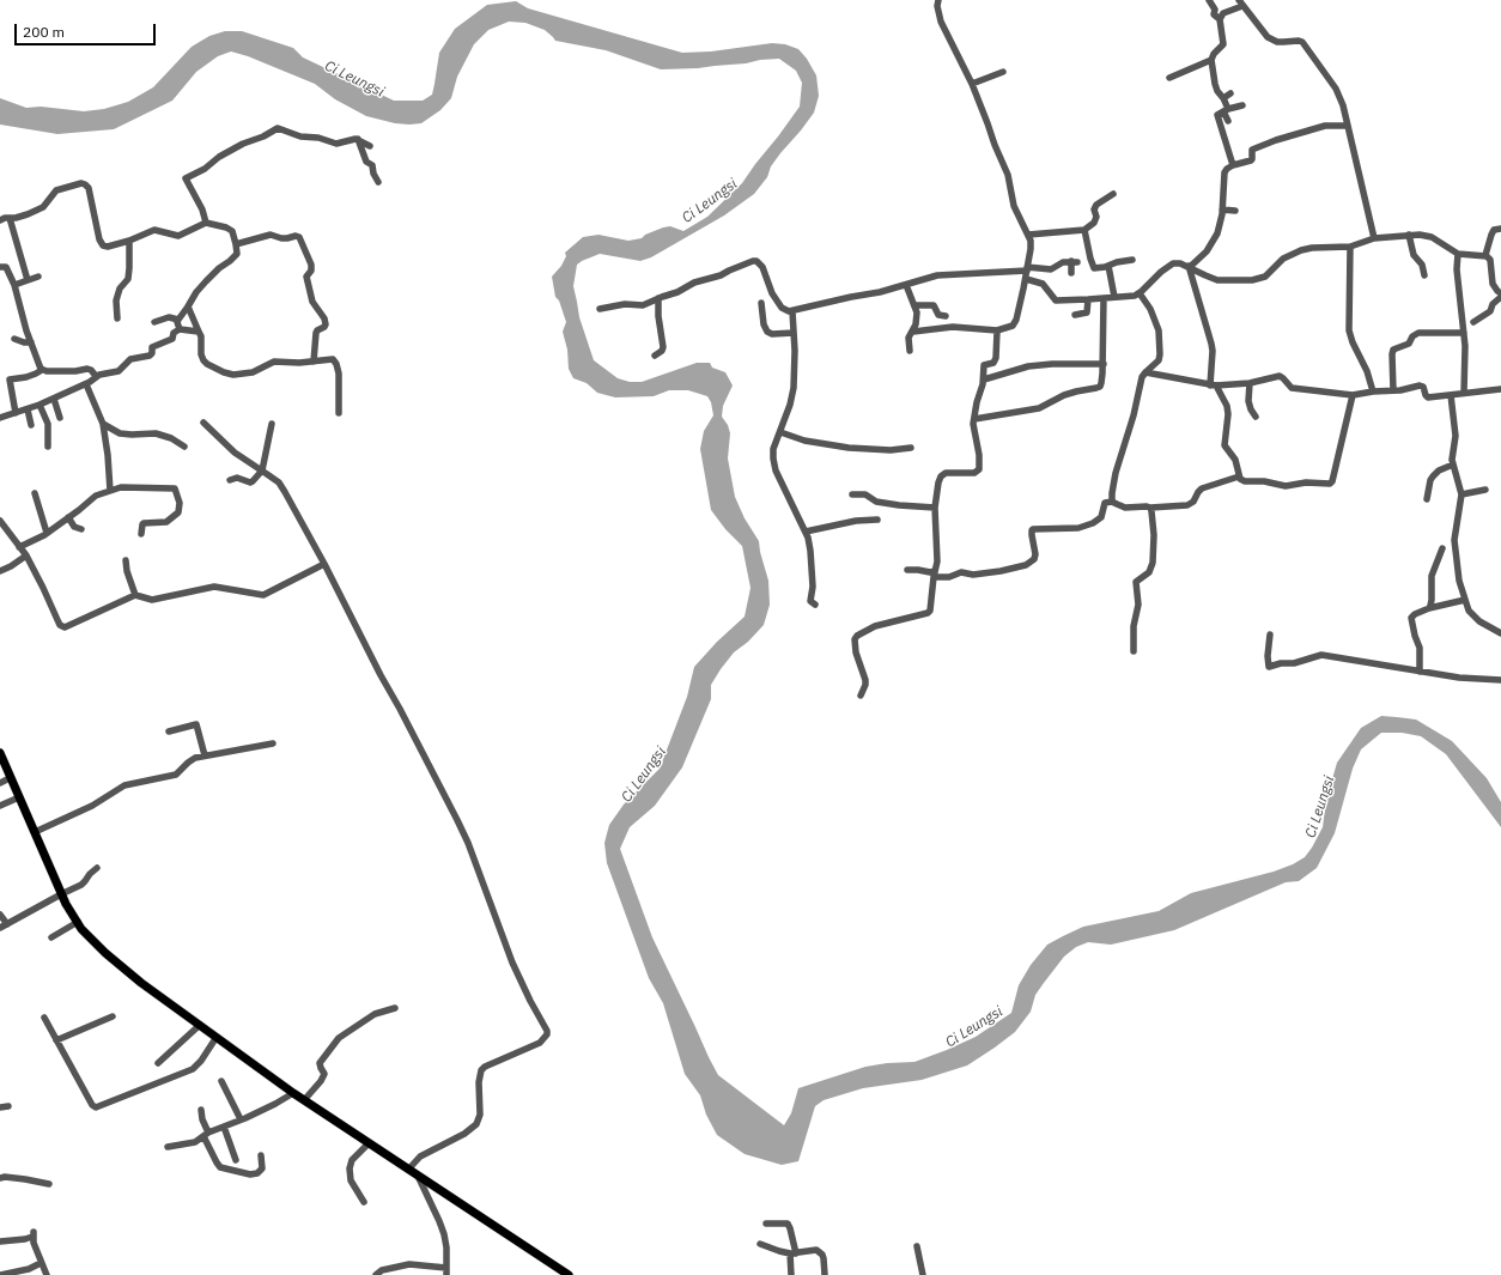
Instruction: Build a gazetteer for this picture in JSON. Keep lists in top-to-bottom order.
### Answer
{
  "water": ["Ci Leungsi"],
  "scale_bar": "200 m"
}
